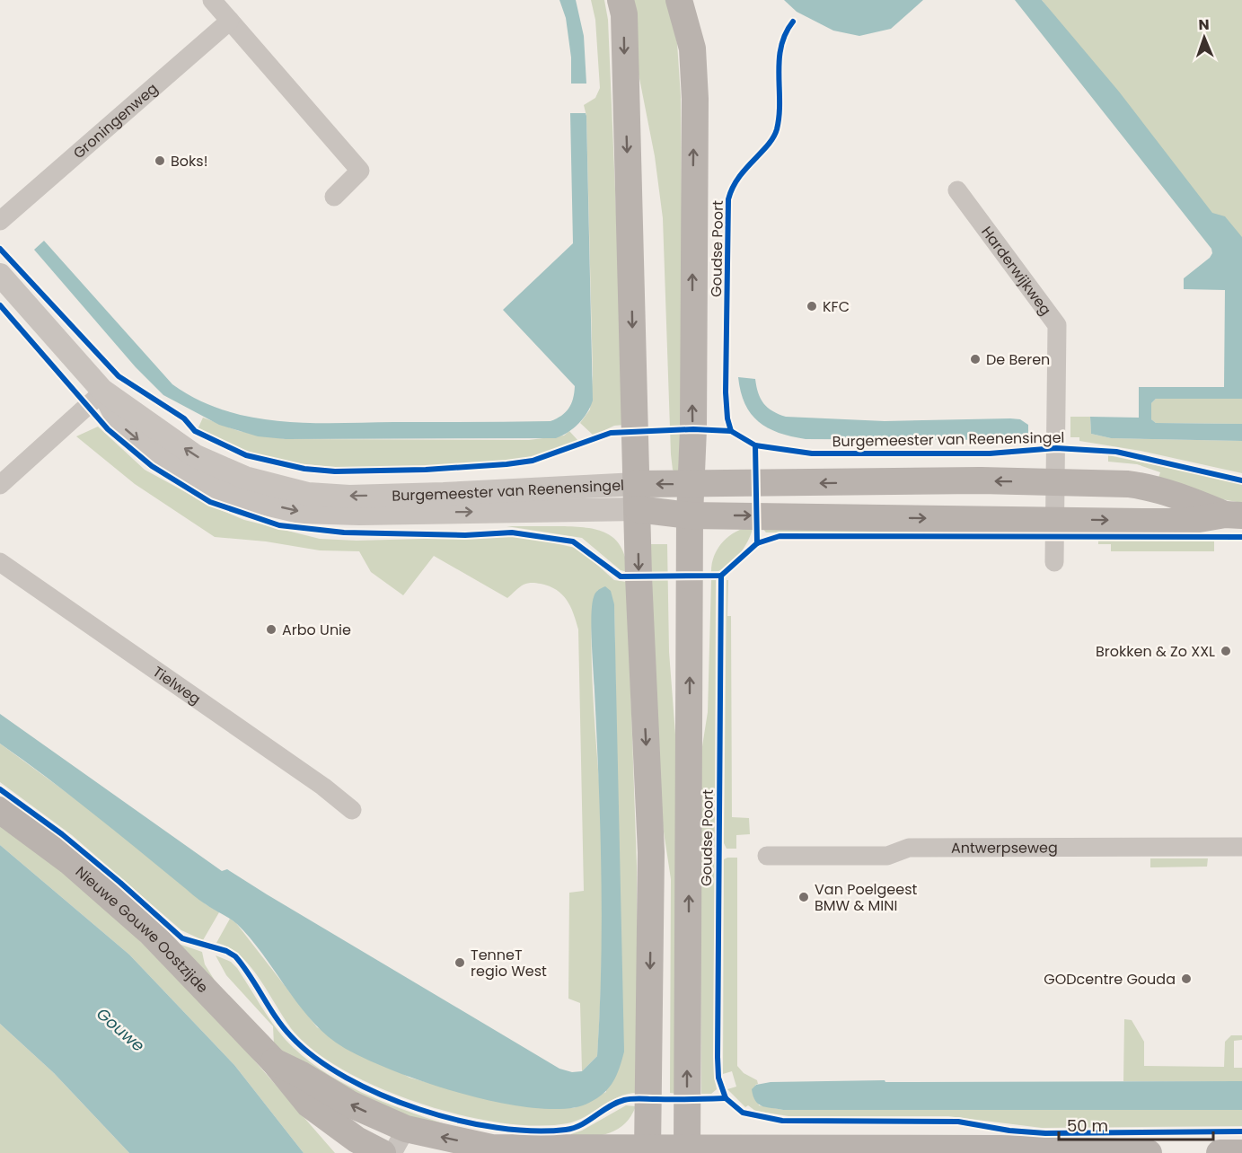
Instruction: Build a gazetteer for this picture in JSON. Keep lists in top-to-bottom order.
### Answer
{
  "streets": {
    "main road": ["Goudse Poort", "Burgemeester van Reenensingel", "Nieuwe Gouwe Oostzijde"],
    "street": [
      "Groningenweg",
      "Harderwijkweg",
      "Tielweg",
      "Antwerpseweg"
    ]
  },
  "crossings": [
    ["Goudse Poort", "Burgemeester van Reenensingel"],
    ["Goudse Poort", "Nieuwe Gouwe Oostzijde"],
    ["Harderwijkweg", "Burgemeester van Reenensingel"]
  ],
  "water": ["Gouwe"],
  "places": [
    "Boks!",
    "KFC",
    "De Beren",
    "Arbo Unie",
    "Brokken & Zo XXL",
    "Van Poelgeest BMW & MINI",
    "TenneT regio West",
    "GODcentre Gouda"
  ],
  "scale_bar": "50 m",
  "north": "top"
}
